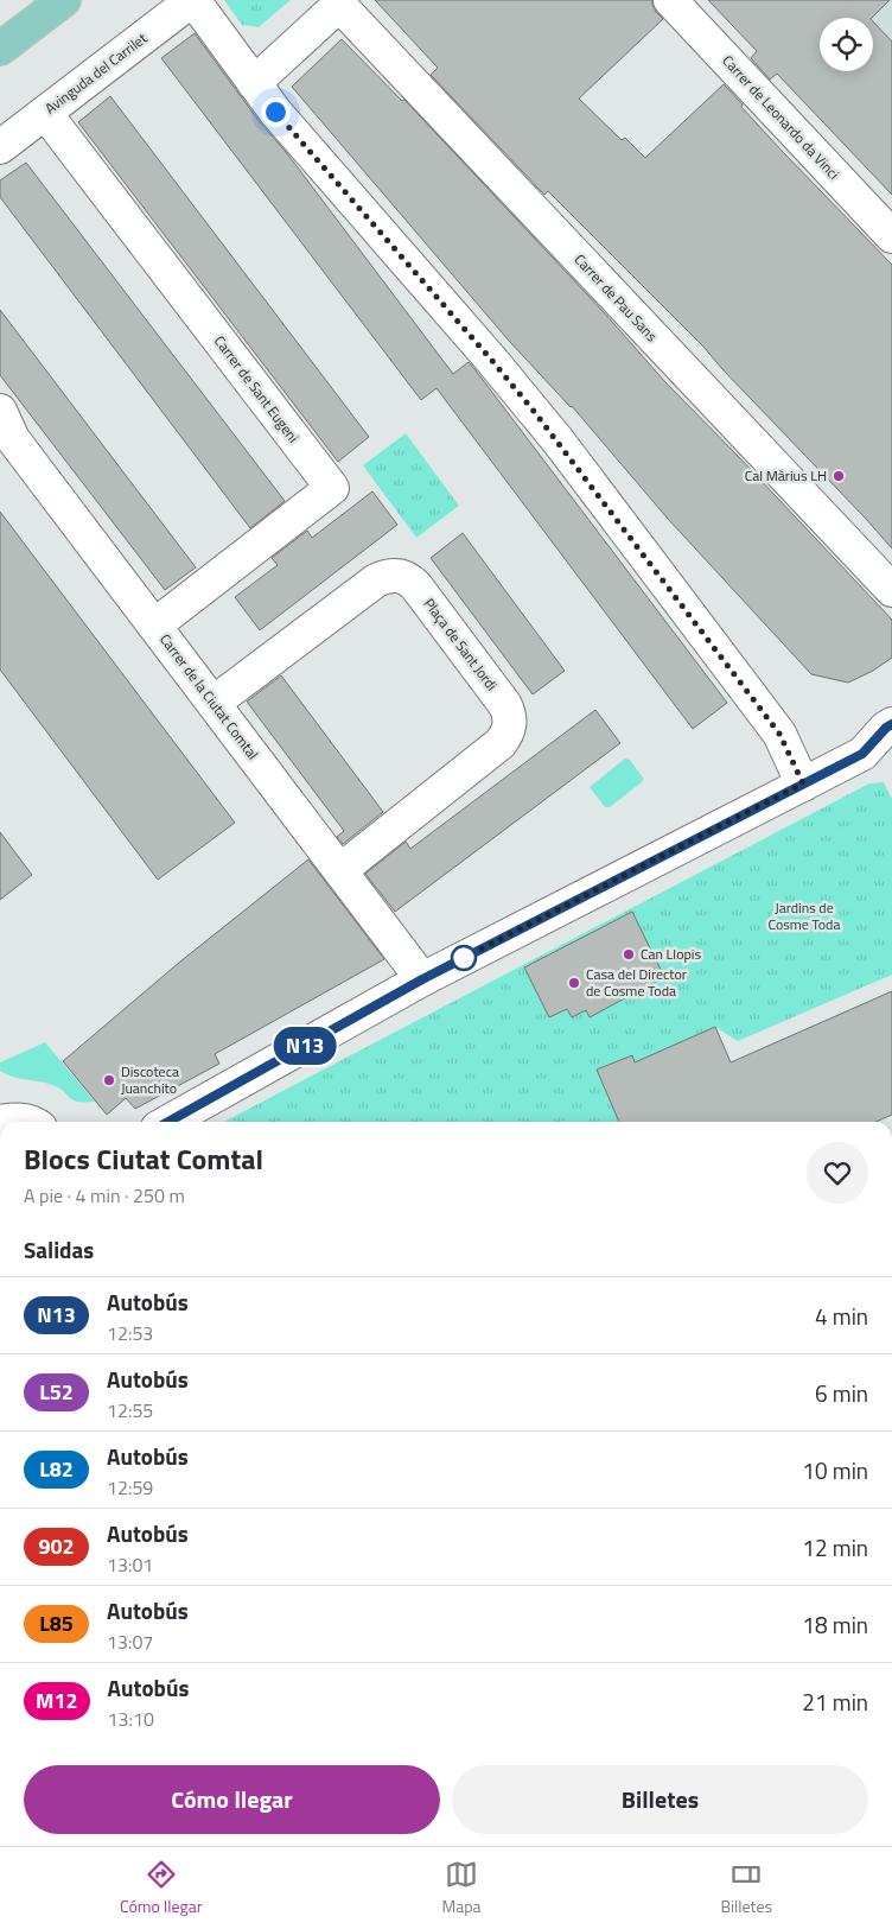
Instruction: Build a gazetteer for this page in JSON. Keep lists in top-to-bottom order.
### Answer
{
  "streets": {
    "street": [
      "Avinguda del Carrilet",
      "Carrer de Leonardo da Vinci",
      "Carrer de Pau Sans",
      "Carrer de Sant Eugeni",
      "Plaça de Sant Jordi",
      "Carrer de la Ciutat Comtal"
    ]
  },
  "crossings": [
    ["Avinguda del Carrilet", "Carrer de Sant Eugeni"],
    ["Carrer de Sant Eugeni", "Carrer de la Ciutat Comtal"],
    ["Plaça de Sant Jordi", "Carrer de la Ciutat Comtal"]
  ],
  "parks": ["Jardins de Cosme Toda"],
  "places": [
    "Cal Màrius LH",
    "Can Llopis",
    "Casa del Director de Cosme Toda",
    "Discoteca Juanchito"
  ],
  "lines": ["bus line N13"],
  "page": {
    "on_map": "N13",
    "heading": [
      ["Blocs Ciutat Comtal", "A pie · 4 min · 250 m"],
      "Salidas"
    ],
    "list": [
      {
        "mark": "N13",
        "name": "Autobús",
        "note": "12:53",
        "value": "4 min"
      },
      {
        "mark": "L52",
        "name": "Autobús",
        "note": "12:55",
        "value": "6 min"
      },
      {
        "mark": "L82",
        "name": "Autobús",
        "note": "12:59",
        "value": "10 min"
      },
      {
        "mark": "902",
        "name": "Autobús",
        "note": "13:01",
        "value": "12 min"
      },
      {
        "mark": "L85",
        "name": "Autobús",
        "note": "13:07",
        "value": "18 min"
      },
      {
        "mark": "M12",
        "name": "Autobús",
        "note": "13:10",
        "value": "21 min"
      }
    ],
    "buttons": ["Cómo llegar", "Billetes"],
    "tabs": ["Cómo llegar", "Mapa", "Billetes"]
  }
}
